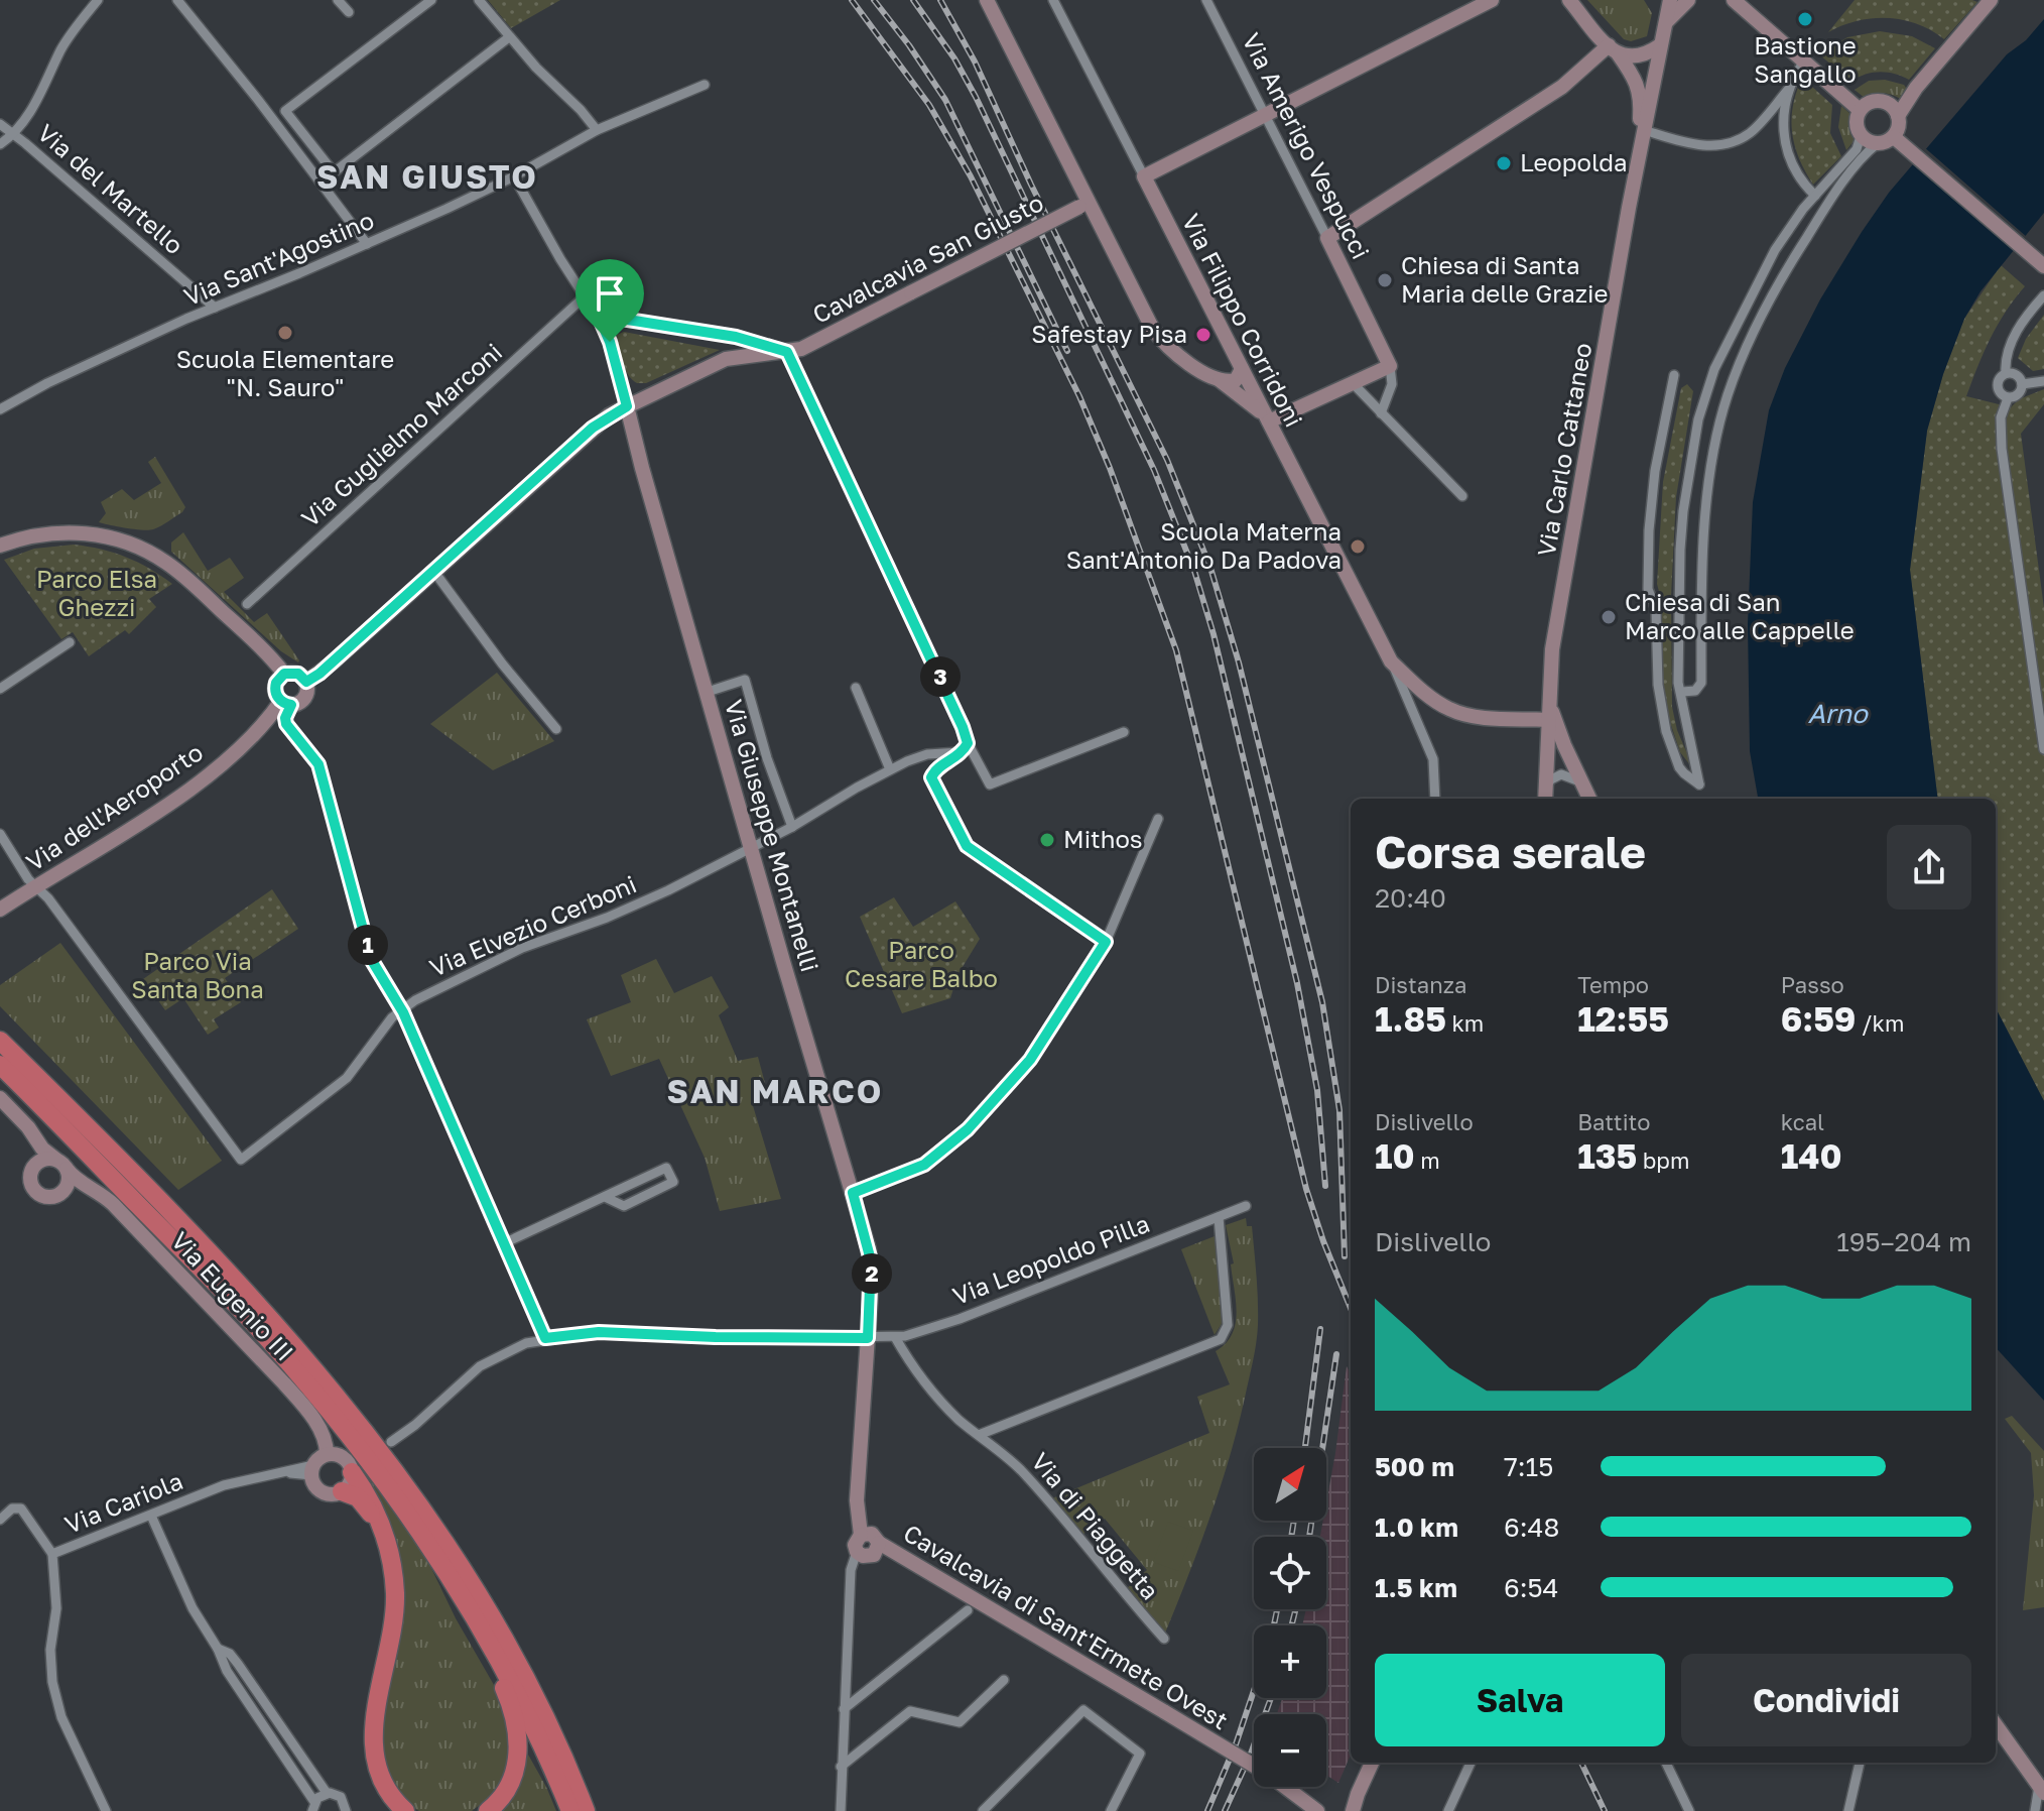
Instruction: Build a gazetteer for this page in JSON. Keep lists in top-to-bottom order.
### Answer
{
  "streets": {
    "street": [
      "Via Amerigo Vespucci",
      "Via del Martello",
      "Via Sant'Agostino",
      "Cavalcavia San Giusto",
      "Via Filippo Corridoni",
      "Via Guglielmo Marconi",
      "Via Carlo Cattaneo",
      "Via dell'Aeroporto",
      "Via Giuseppe Montanelli",
      "Via Elvezio Cerboni",
      "Via Leopoldo Pilla",
      "Via Eugenio III",
      "Via Cariola",
      "Via di Piaggetta",
      "Cavalcavia di Sant'Ermete Ovest"
    ]
  },
  "crossings": [
    ["Via del Martello", "Via Sant'Agostino"],
    ["Via Sant'Agostino", "Via Giuseppe Montanelli"],
    ["Cavalcavia San Giusto", "Via Giuseppe Montanelli"],
    ["Via Guglielmo Marconi", "Via Giuseppe Montanelli"],
    ["Via dell'Aeroporto", "Via Elvezio Cerboni"],
    ["Via Giuseppe Montanelli", "Via Elvezio Cerboni"],
    ["Via Giuseppe Montanelli", "Via Leopoldo Pilla"],
    ["Via Giuseppe Montanelli", "Cavalcavia di Sant'Ermete Ovest"],
    ["Via Leopoldo Pilla", "Via di Piaggetta"],
    ["Via Eugenio III", "Via Cariola"]
  ],
  "districts": ["SAN GIUSTO", "SAN MARCO"],
  "water": ["Arno"],
  "parks": ["Parco Elsa Ghezzi", "Parco Cesare Balbo", "Parco Via Santa Bona"],
  "places": [
    "Bastione Sangallo",
    "Leopolda",
    "Chiesa di Santa Maria delle Grazie",
    "Scuola Elementare \"N. Sauro\"",
    "Safestay Pisa",
    "Scuola Materna Sant'Antonio Da Padova",
    "Chiesa di San Marco alle Cappelle",
    "Mithos"
  ],
  "north": "top right",
  "page": {
    "pins": ["3", "1", "2"],
    "heading": ["Corsa serale", "20:40"],
    "stats": [
      ["Distanza", "1.85 km"],
      ["Tempo", "12:55"],
      ["Passo", "6:59 /km"],
      ["Dislivello", "10 m"],
      ["Battito", "135 bpm"],
      ["kcal", "140"]
    ],
    "chart": ["Dislivello", "195–204 m"],
    "list": [
      {
        "name": "500 m",
        "note": "7:15"
      },
      {
        "name": "1.0 km",
        "note": "6:48"
      },
      {
        "name": "1.5 km",
        "note": "6:54"
      }
    ],
    "map_buttons": ["+", "−"],
    "buttons": ["Salva", "Condividi"]
  }
}
